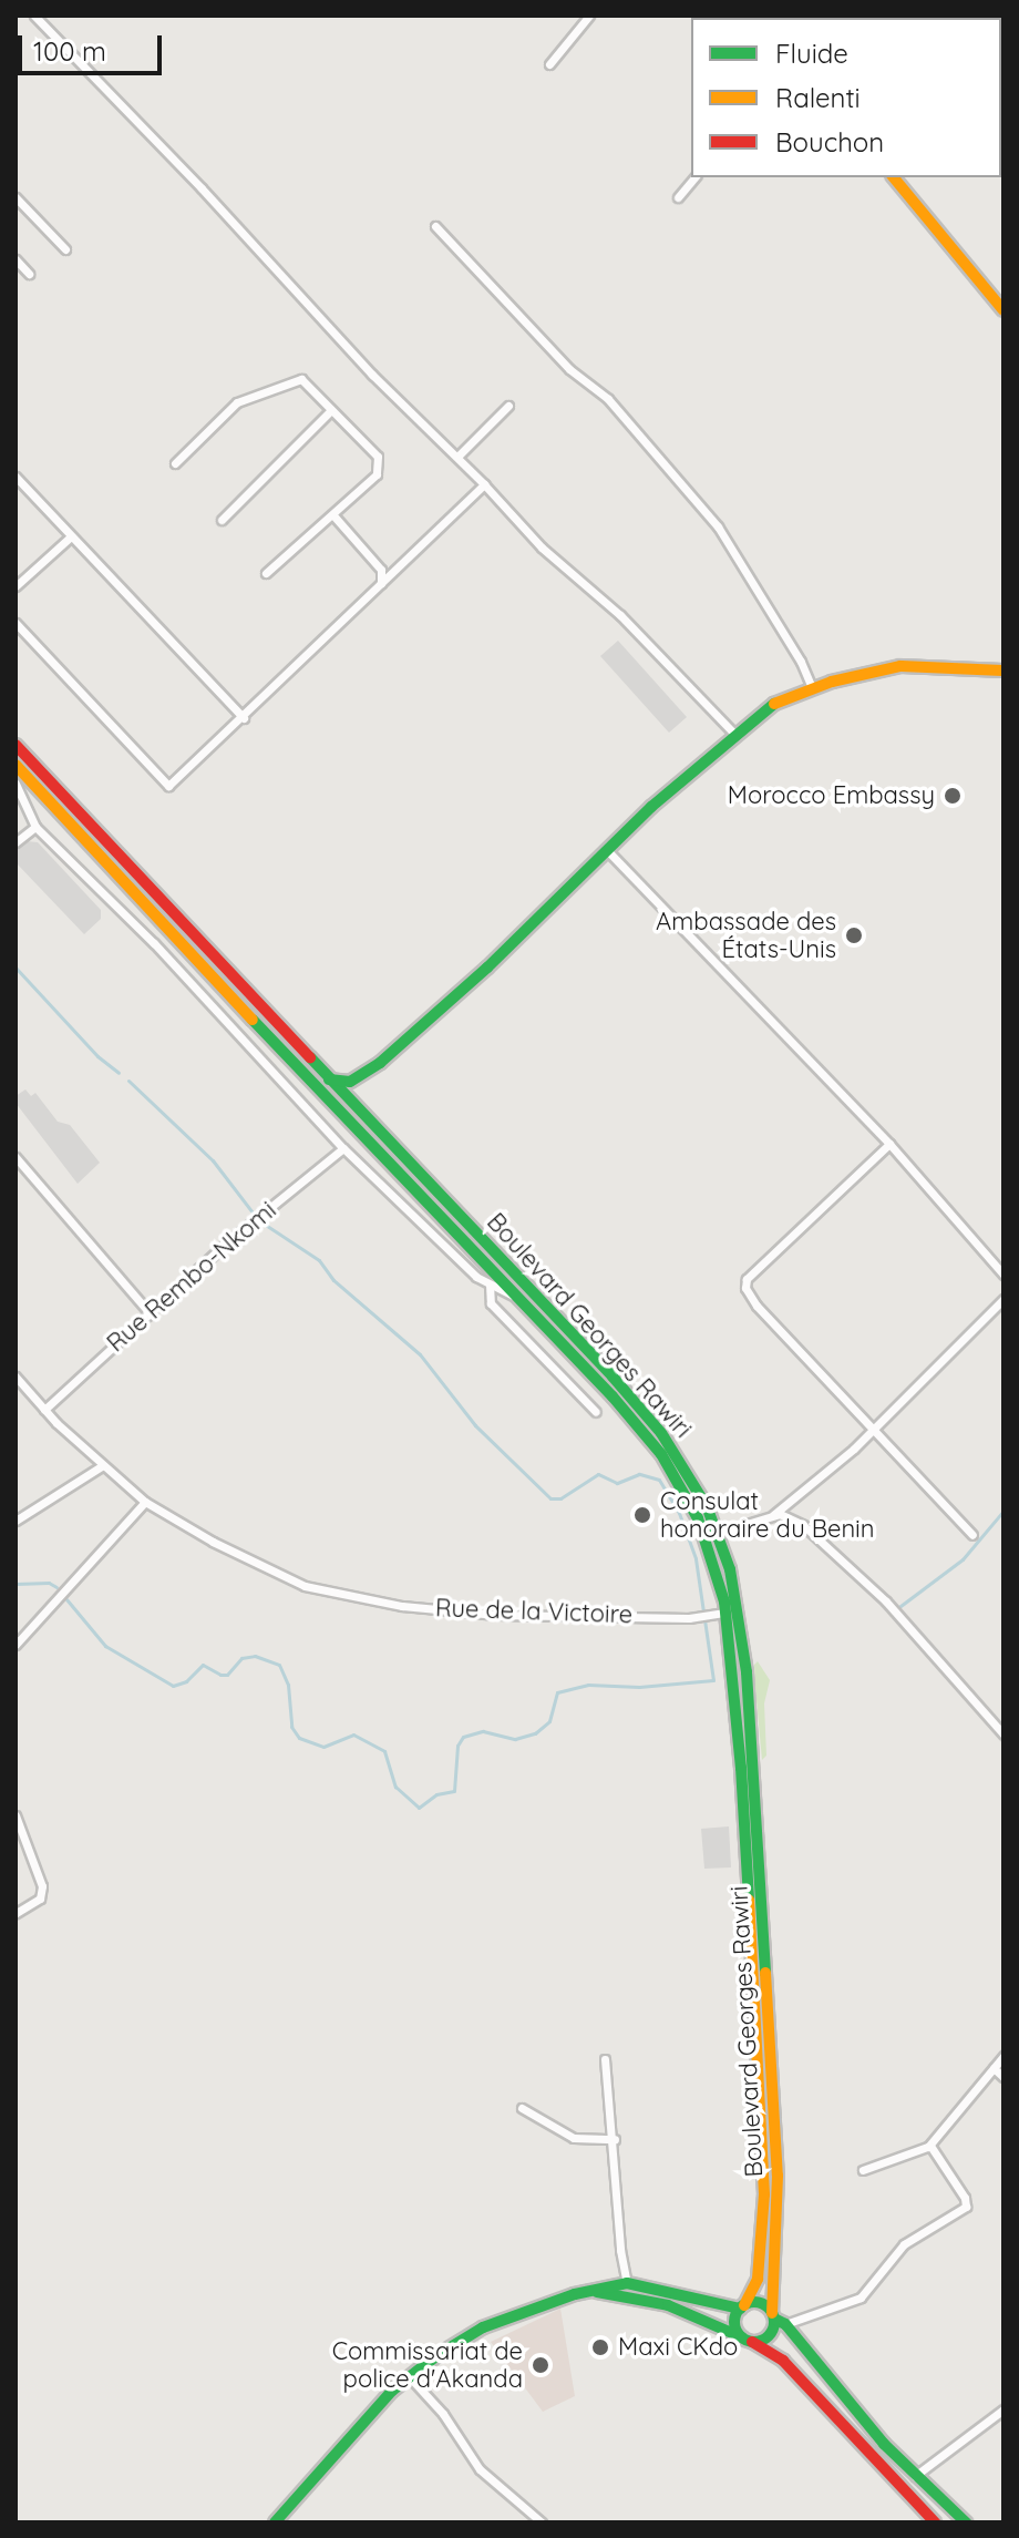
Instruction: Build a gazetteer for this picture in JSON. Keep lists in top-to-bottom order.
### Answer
{
  "streets": {
    "main road": ["Boulevard Georges Rawiri"],
    "street": ["Rue Rembo-Nkomi", "Rue de la Victoire"]
  },
  "crossings": [
    ["Rue Rembo-Nkomi", "Rue de la Victoire"],
    ["Boulevard Georges Rawiri", "Rue de la Victoire"]
  ],
  "places": [
    "Morocco Embassy",
    "Ambassade des États-Unis",
    "Consulat honoraire du Benin",
    "Maxi CKdo",
    "Commissariat de police d'Akanda"
  ],
  "legend": ["Fluide", "Ralenti", "Bouchon"],
  "scale_bar": "100 m"
}
